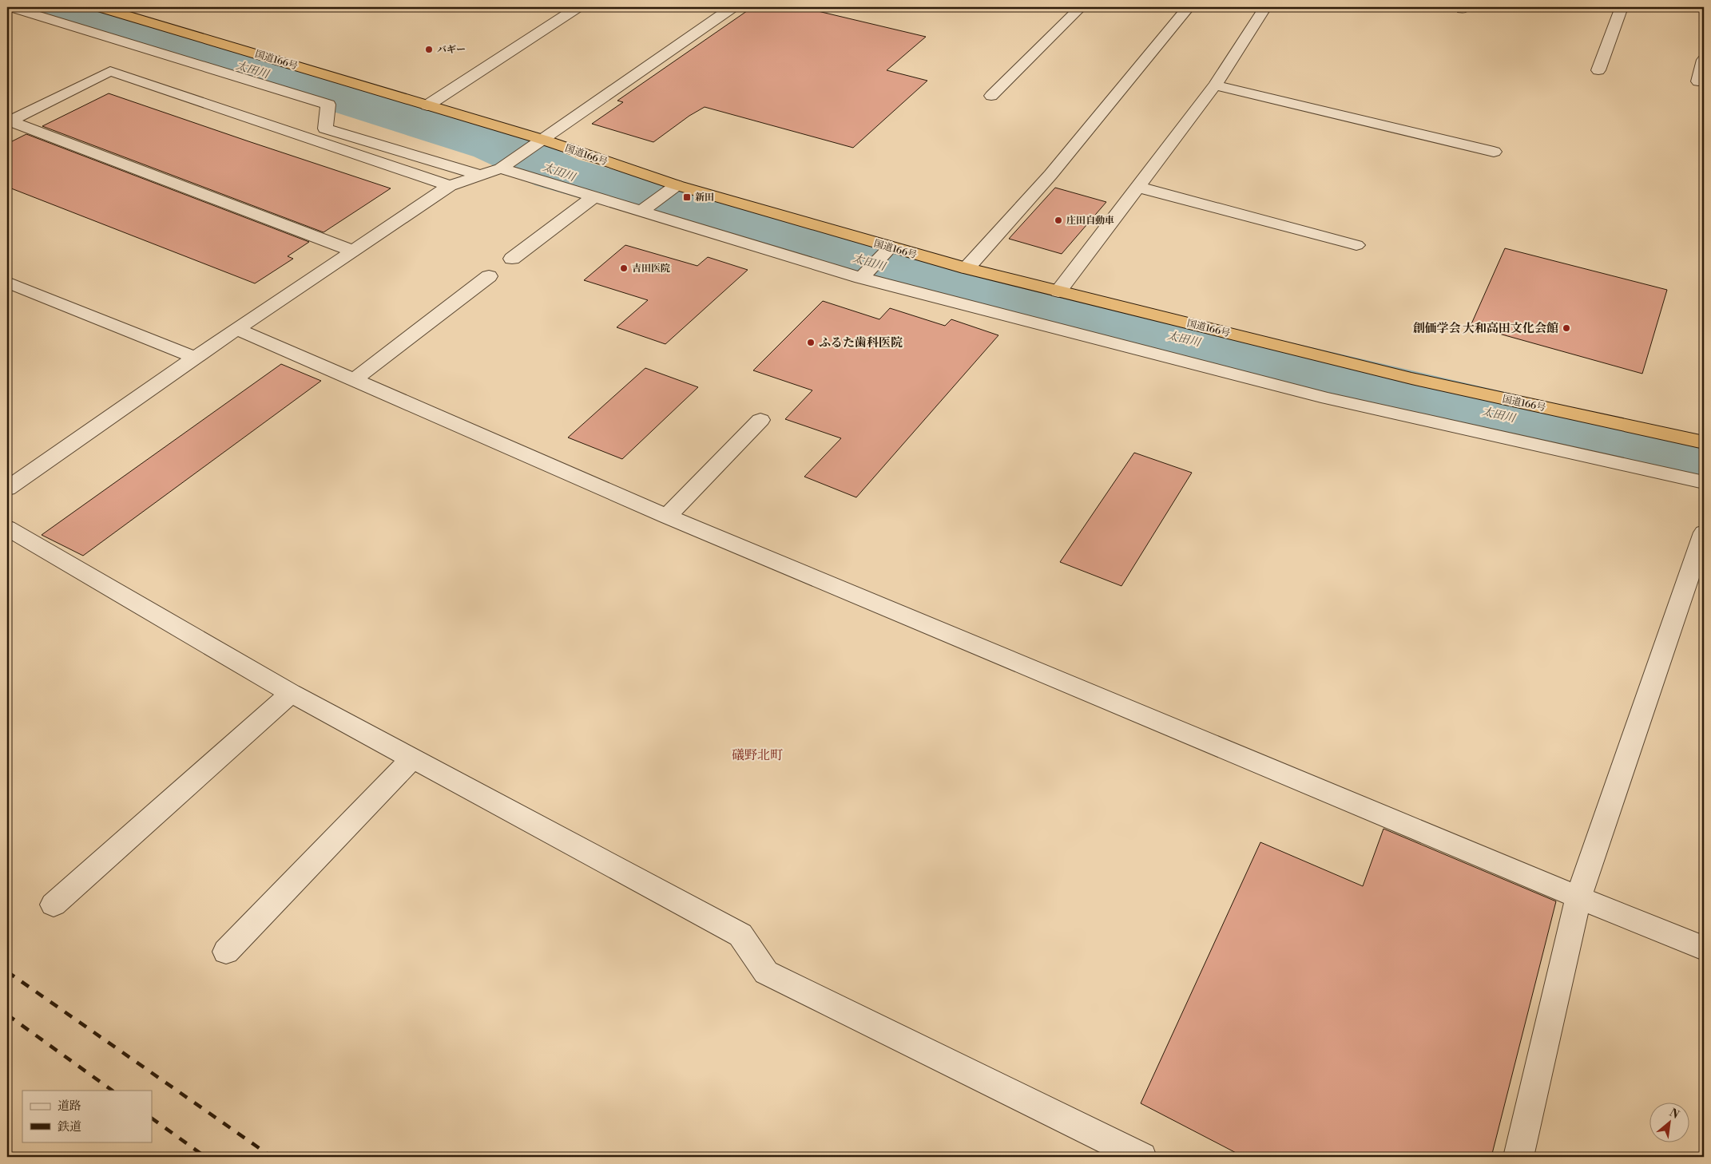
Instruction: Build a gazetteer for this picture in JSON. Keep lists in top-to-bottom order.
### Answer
{
  "streets": {
    "highway": ["国道166号"]
  },
  "districts": ["礒野北町"],
  "water": ["太田川"],
  "places": {
    "other": [
      "バギー",
      "庄田自動車",
      "吉田医院",
      "創価学会 大和高田文化会館",
      "ふるた歯科医院"
    ],
    "transit": ["新田"]
  },
  "legend": ["道路", "鉄道"],
  "north": "top right"
}
